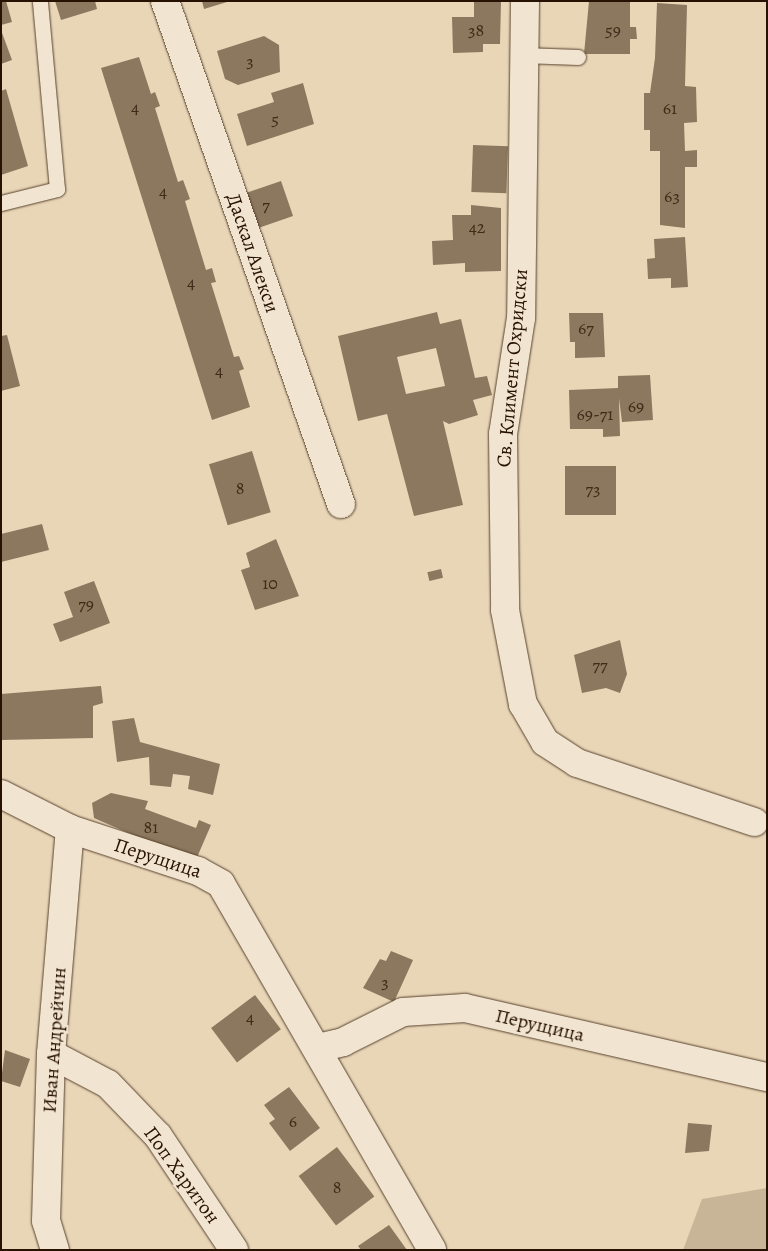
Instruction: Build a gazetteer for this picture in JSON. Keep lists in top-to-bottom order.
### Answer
{
  "streets": {
    "street": [
      "Даскал Алекси",
      "Св. Климент Охридски",
      "Перущица",
      "Иван Андрейчин",
      "Поп Харитон"
    ]
  },
  "crossings": [
    ["Перущица", "Иван Андрейчин"],
    ["Иван Андрейчин", "Поп Харитон"]
  ],
  "house_numbers": [
    "38",
    "59",
    "3",
    "4",
    "61",
    "5",
    "4",
    "63",
    "7",
    "42",
    "4",
    "67",
    "4",
    "69",
    "69-71",
    "8",
    "73",
    "10",
    "79",
    "77",
    "81",
    "3",
    "4",
    "6",
    "8"
  ]
}
